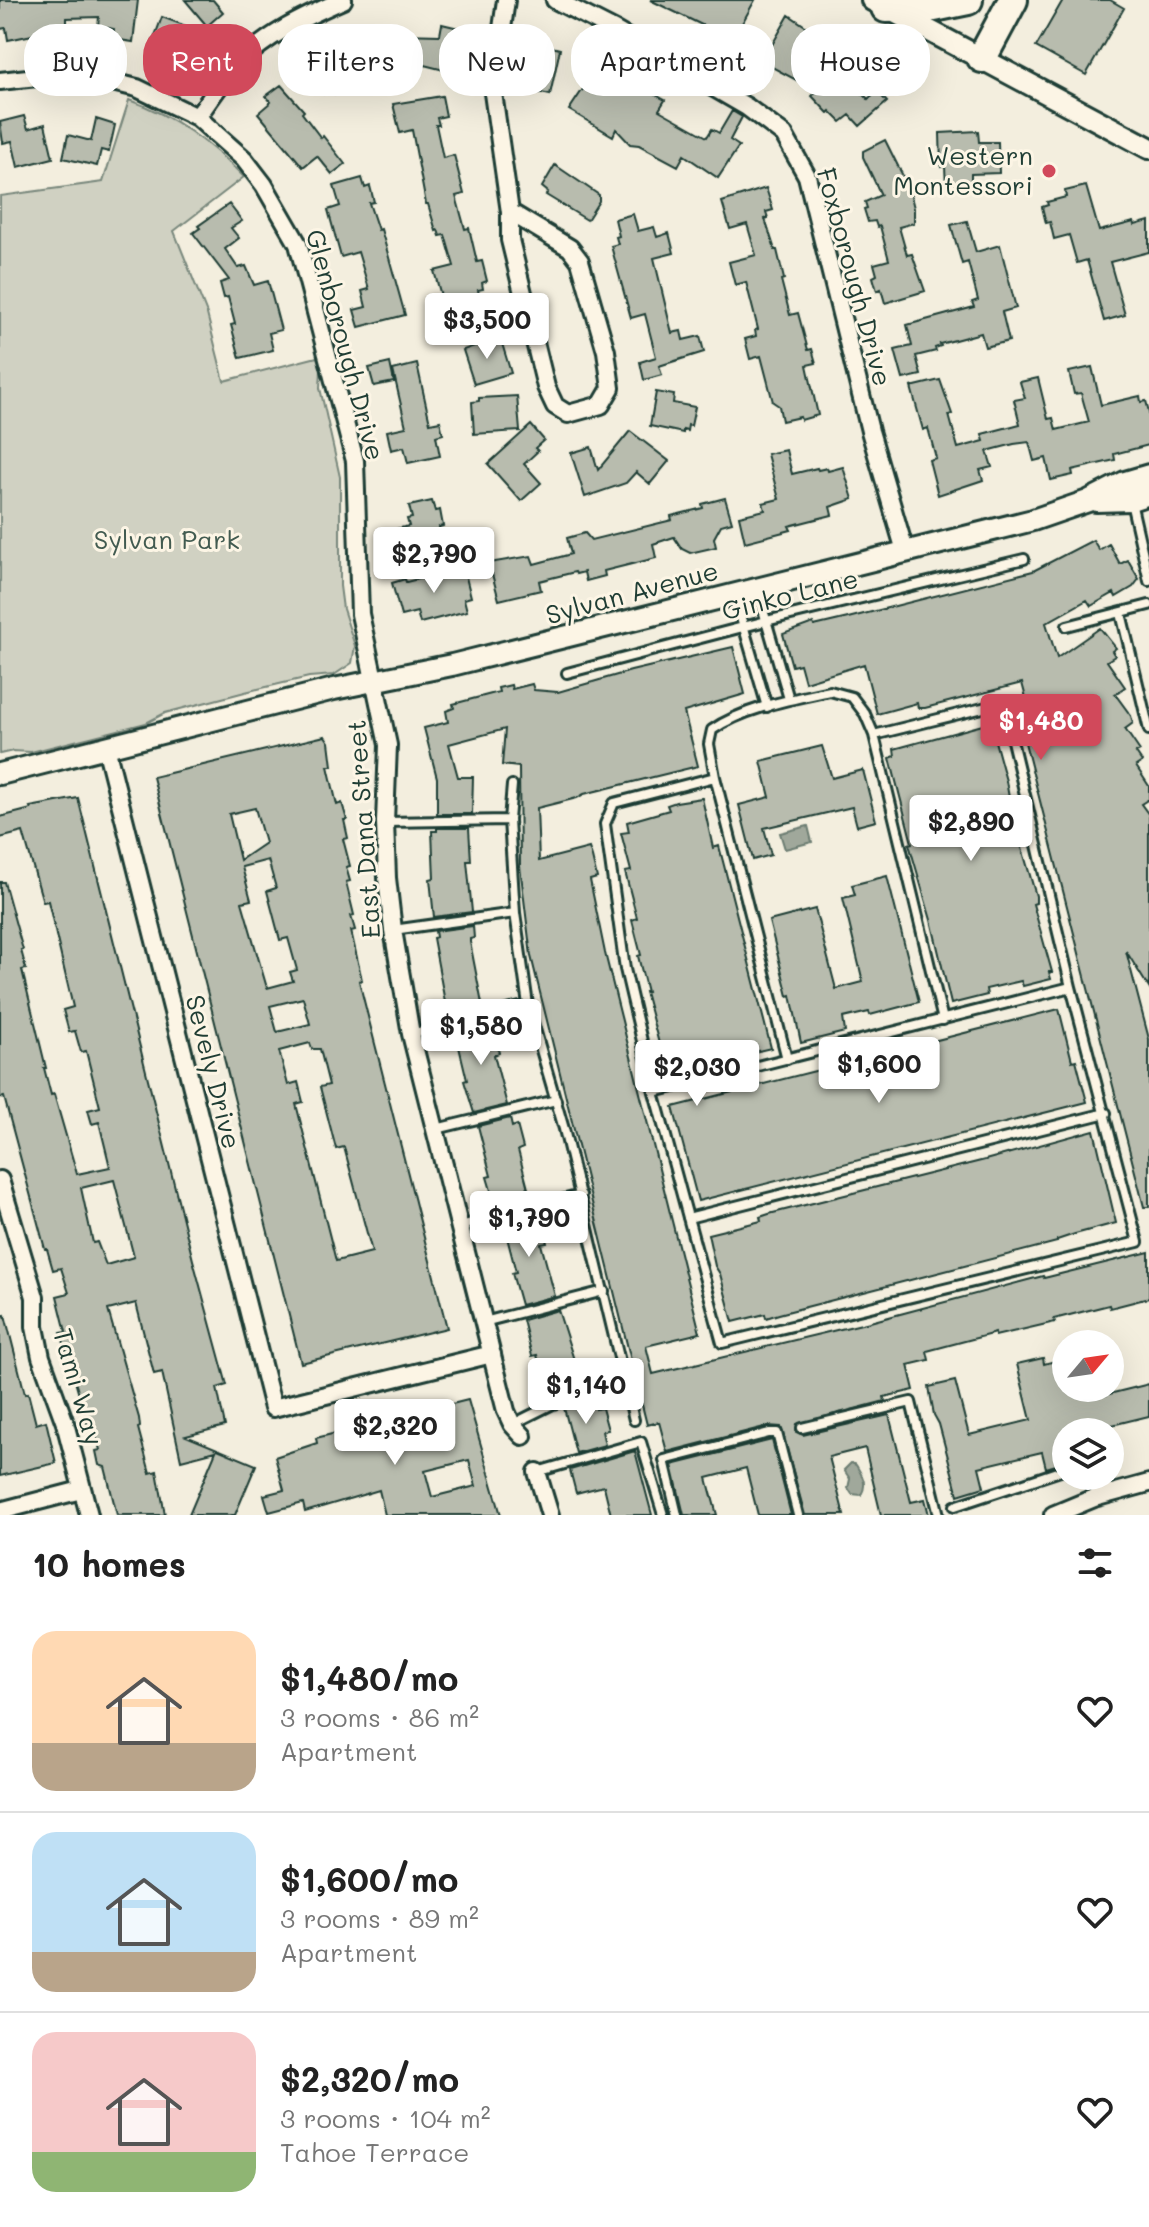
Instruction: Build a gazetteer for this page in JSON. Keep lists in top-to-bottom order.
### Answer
{
  "streets": {
    "street": [
      "Foxborough Drive",
      "Glenborough Drive",
      "Sylvan Avenue",
      "East Dana Street",
      "Sevely Drive",
      "Tami Way"
    ],
    "lane": ["Ginko Lane"]
  },
  "crossings": [
    ["Foxborough Drive", "Sylvan Avenue"],
    ["Glenborough Drive", "Sylvan Avenue"],
    ["Glenborough Drive", "East Dana Street"],
    ["Sylvan Avenue", "East Dana Street"],
    ["Sylvan Avenue", "Sevely Drive"],
    ["East Dana Street", "Sevely Drive"]
  ],
  "parks": ["Sylvan Park"],
  "places": ["Western Montessori"],
  "north": "top right",
  "page": {
    "chip": [
      "Buy",
      "Rent",
      "Filters",
      "New",
      "Apartment",
      "House"
    ],
    "price": [
      "$3,500",
      "$2,790",
      "$1,480",
      "$2,890",
      "$1,580",
      "$1,600",
      "$2,030",
      "$1,790",
      "$1,140",
      "$2,320"
    ],
    "heading": "10 homes",
    "list": [
      {
        "name": "$1,480/mo",
        "note": "3 rooms · 86 m² · Apartment"
      },
      {
        "name": "$1,600/mo",
        "note": "3 rooms · 89 m² · Apartment"
      },
      {
        "name": "$2,320/mo",
        "note": "3 rooms · 104 m² · Tahoe Terrace"
      }
    ]
  }
}
